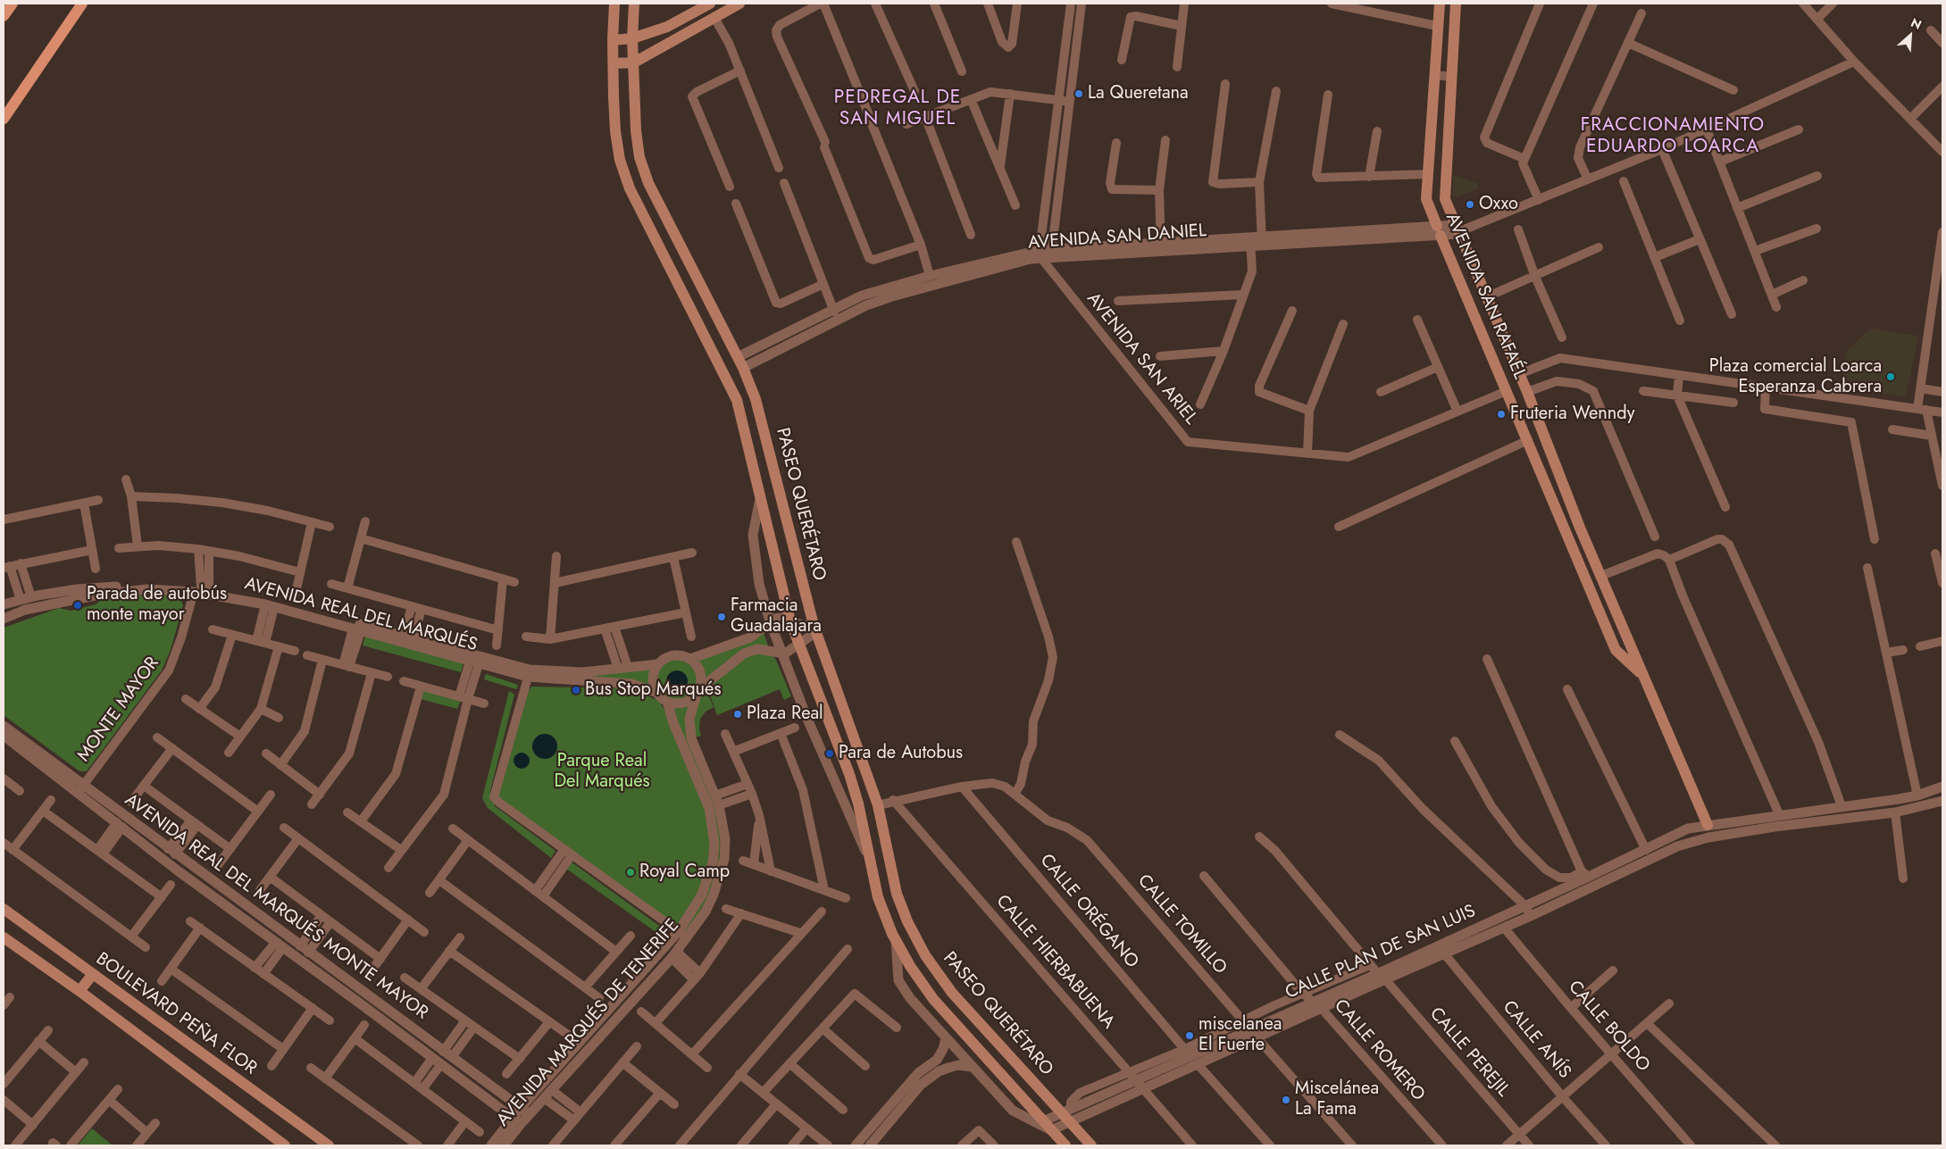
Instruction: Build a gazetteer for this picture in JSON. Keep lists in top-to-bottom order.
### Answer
{
  "streets": {
    "main road": ["AVENIDA SAN RAFAÉL", "PASEO QUERÉTARO", "BOULEVARD PEÑA FLOR"],
    "street": [
      "AVENIDA SAN DANIEL",
      "AVENIDA SAN ARIEL",
      "AVENIDA REAL DEL MARQUÉS",
      "MONTE MAYOR",
      "AVENIDA REAL DEL MARQUÉS MONTE MAYOR",
      "CALLE ORÉGANO",
      "CALLE TOMILLO",
      "CALLE PLAN DE SAN LUIS",
      "CALLE HIERBABUENA",
      "AVENIDA MARQUÉS DE TENERIFE",
      "CALLE BOLDO",
      "CALLE ANÍS",
      "CALLE ROMERO",
      "CALLE PEREJIL"
    ]
  },
  "crossings": [
    ["AVENIDA SAN DANIEL", "AVENIDA SAN RAFAÉL"],
    ["AVENIDA SAN DANIEL", "AVENIDA SAN ARIEL"],
    ["AVENIDA SAN DANIEL", "PASEO QUERÉTARO"],
    ["AVENIDA SAN RAFAÉL", "AVENIDA SAN ARIEL"],
    ["AVENIDA SAN RAFAÉL", "CALLE PLAN DE SAN LUIS"],
    ["PASEO QUERÉTARO", "CALLE PLAN DE SAN LUIS"],
    ["AVENIDA REAL DEL MARQUÉS", "MONTE MAYOR"],
    ["AVENIDA REAL DEL MARQUÉS", "AVENIDA MARQUÉS DE TENERIFE"],
    ["MONTE MAYOR", "AVENIDA REAL DEL MARQUÉS MONTE MAYOR"],
    ["AVENIDA REAL DEL MARQUÉS MONTE MAYOR", "AVENIDA MARQUÉS DE TENERIFE"],
    ["CALLE ORÉGANO", "CALLE PLAN DE SAN LUIS"],
    ["CALLE TOMILLO", "CALLE PLAN DE SAN LUIS"],
    ["CALLE PLAN DE SAN LUIS", "CALLE HIERBABUENA"],
    ["CALLE PLAN DE SAN LUIS", "CALLE BOLDO"],
    ["CALLE PLAN DE SAN LUIS", "CALLE ANÍS"],
    ["CALLE PLAN DE SAN LUIS", "CALLE ROMERO"],
    ["CALLE PLAN DE SAN LUIS", "CALLE PEREJIL"]
  ],
  "districts": ["PEDREGAL DE SAN MIGUEL", "FRACCIONAMIENTO EDUARDO LOARCA"],
  "parks": ["Parque Real Del Marqués"],
  "places": [
    "La Queretana",
    "Oxxo",
    "Plaza comercial Loarca Esperanza Cabrera",
    "Fruteria Wenndy",
    "Parada de autobús monte mayor",
    "Farmacia Guadalajara",
    "Bus Stop Marqués",
    "Plaza Real",
    "Para de Autobus",
    "Royal Camp",
    "miscelanea El Fuerte",
    "Miscelánea La Fama"
  ],
  "north": "top right"
}
